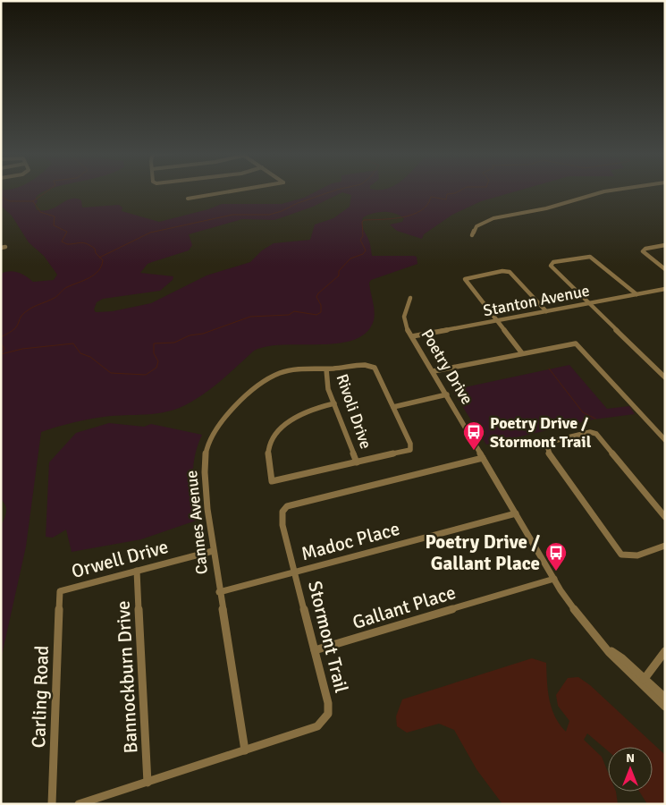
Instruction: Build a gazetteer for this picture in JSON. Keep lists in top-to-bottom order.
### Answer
{
  "streets": {
    "street": [
      "Stanton Avenue",
      "Poetry Drive",
      "Rivoli Drive",
      "Cannes Avenue",
      "Madoc Place",
      "Orwell Drive",
      "Gallant Place",
      "Stormont Trail",
      "Bannockburn Drive",
      "Carling Road"
    ]
  },
  "crossings": [
    ["Stanton Avenue", "Poetry Drive"],
    ["Poetry Drive", "Madoc Place"],
    ["Poetry Drive", "Gallant Place"],
    ["Poetry Drive", "Stormont Trail"],
    ["Rivoli Drive", "Cannes Avenue"],
    ["Cannes Avenue", "Madoc Place"],
    ["Cannes Avenue", "Orwell Drive"],
    ["Cannes Avenue", "Stormont Trail"],
    ["Madoc Place", "Stormont Trail"],
    ["Orwell Drive", "Bannockburn Drive"],
    ["Orwell Drive", "Carling Road"],
    ["Gallant Place", "Stormont Trail"],
    ["Stormont Trail", "Bannockburn Drive"]
  ],
  "places": {
    "bus stop": ["Poetry Drive / Stormont Trail", "Poetry Drive / Gallant Place"]
  },
  "north": "top"
}
